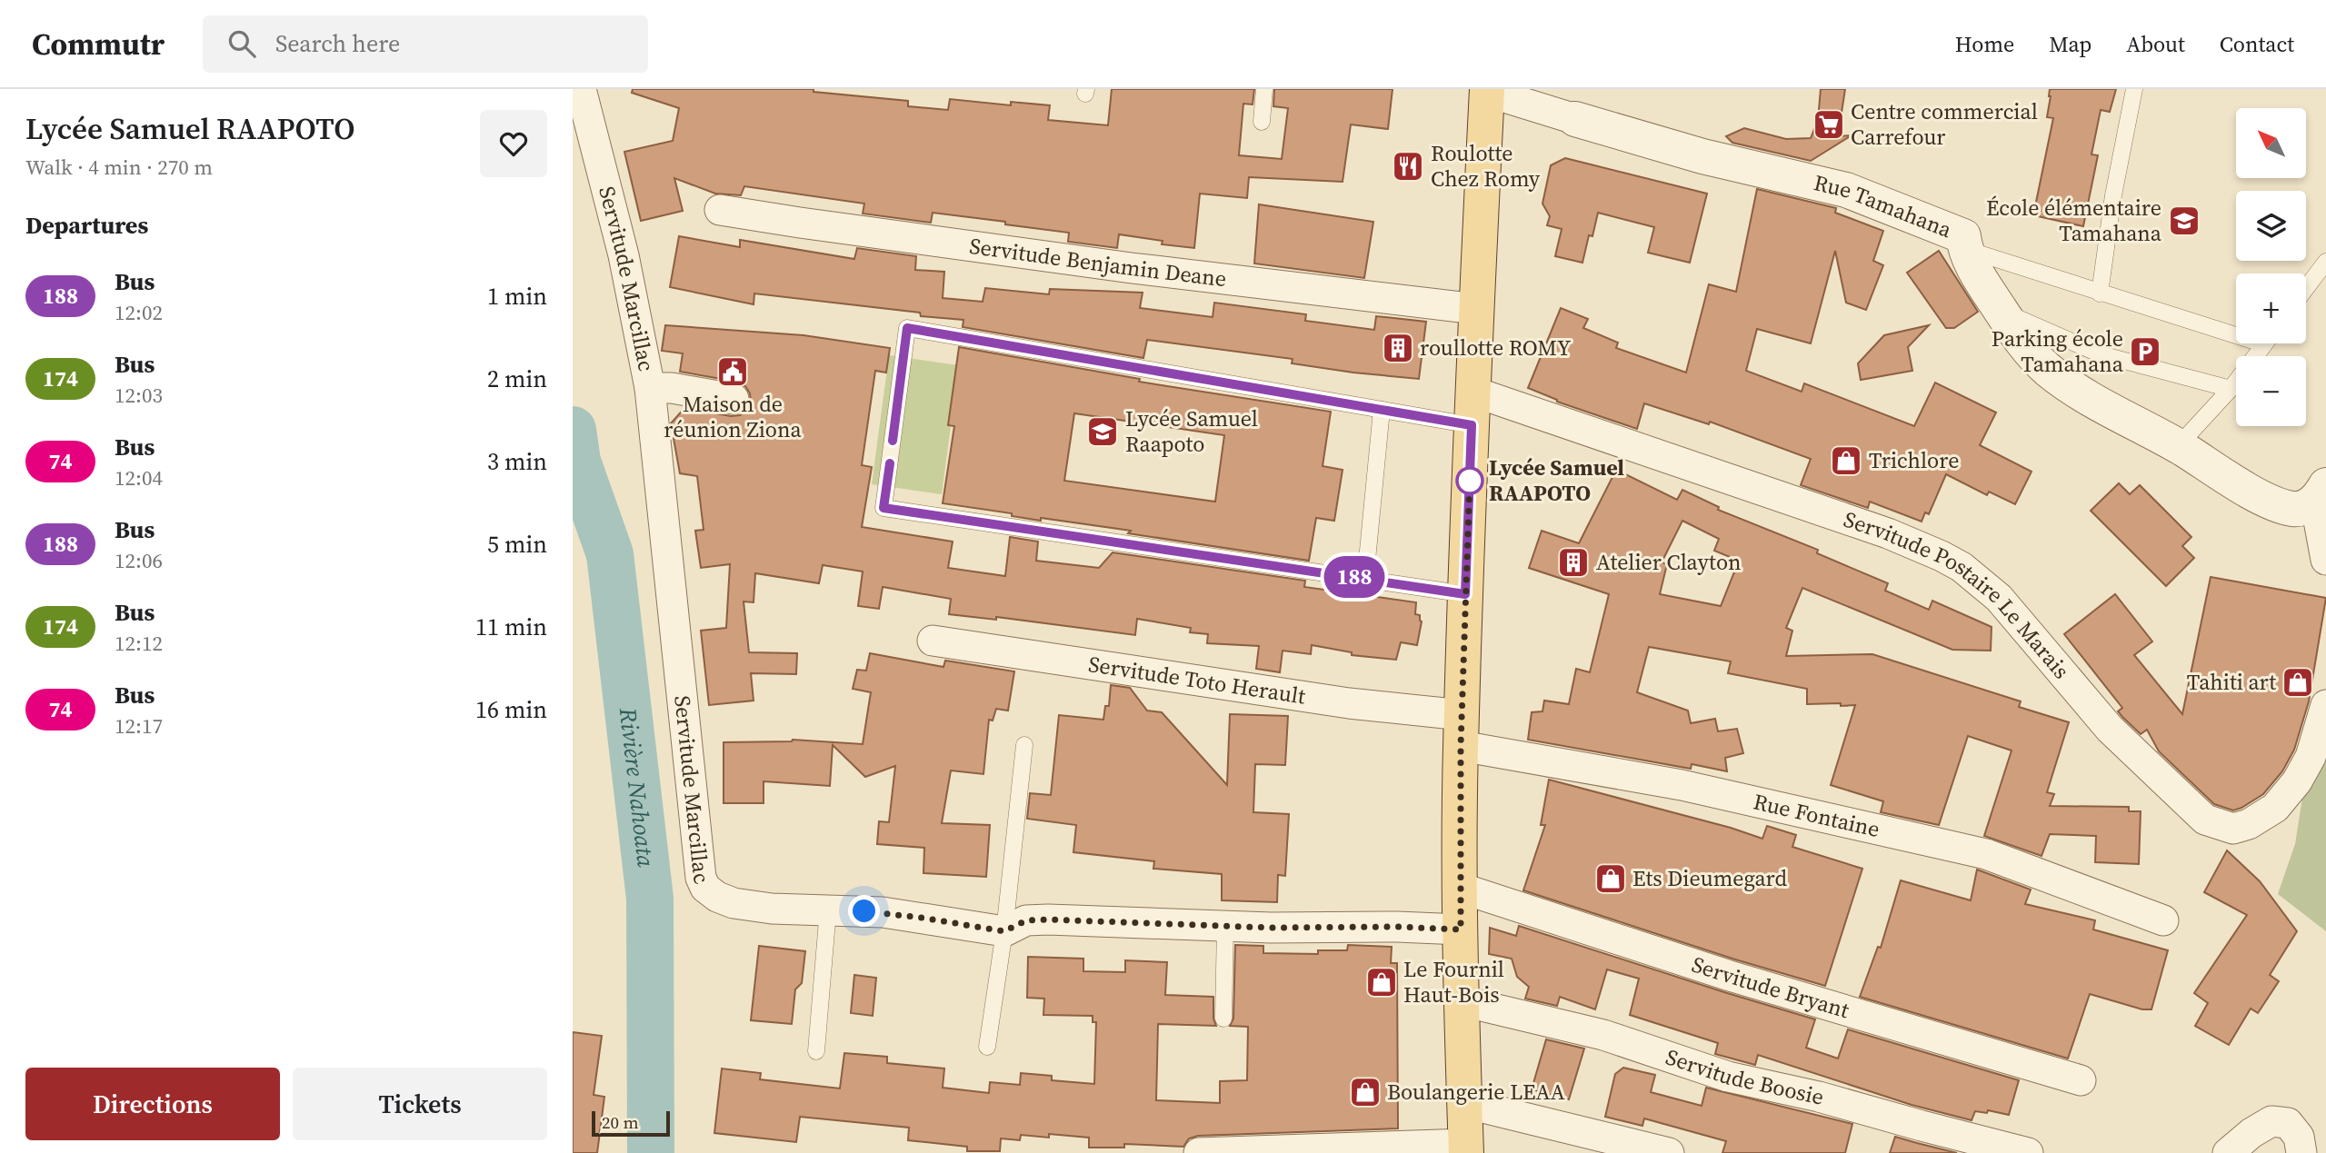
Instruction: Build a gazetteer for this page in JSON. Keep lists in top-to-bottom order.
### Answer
{
  "streets": {
    "street": [
      "Rue Tamahana",
      "Servitude Benjamin Deane",
      "Servitude Marcillac",
      "Servitude Postaire Le Marais",
      "Servitude Toto Herault",
      "Rue Fontaine",
      "Servitude Bryant",
      "Servitude Boosie"
    ]
  },
  "crossings": [
    ["Servitude Toto Herault", "Rue Fontaine"]
  ],
  "water": ["Rivière Nahoata"],
  "places": {
    "supermarket": ["Centre commercial Carrefour"],
    "restaurant": ["Roulotte Chez Romy"],
    "school or university": ["École élémentaire Tamahana", "Lycée Samuel Raapoto"],
    "building": ["roullotte ROMY", "Atelier Clayton"],
    "parking": ["Parking école Tamahana"],
    "public building": ["Maison de réunion Ziona"],
    "shop": [
      "Trichlore",
      "Tahiti art",
      "Ets Dieumegard",
      "Le Fournil Haut-Bois",
      "Boulangerie LEAA"
    ],
    "other": ["Lycée Samuel RAAPOTO"]
  },
  "lines": ["bus line 188"],
  "scale_bar": "20 m",
  "north": "top left",
  "page": {
    "header": "Commutr",
    "search": "Search here",
    "nav": [
      "Home",
      "Map",
      "About",
      "Contact"
    ],
    "heading": [
      ["Lycée Samuel RAAPOTO", "Walk · 4 min · 270 m"],
      "Departures"
    ],
    "on_map": "188",
    "map_buttons": ["+", "−"],
    "list": [
      {
        "mark": "188",
        "name": "Bus",
        "note": "12:02",
        "value": "1 min"
      },
      {
        "mark": "174",
        "name": "Bus",
        "note": "12:03",
        "value": "2 min"
      },
      {
        "mark": "74",
        "name": "Bus",
        "note": "12:04",
        "value": "3 min"
      },
      {
        "mark": "188",
        "name": "Bus",
        "note": "12:06",
        "value": "5 min"
      },
      {
        "mark": "174",
        "name": "Bus",
        "note": "12:12",
        "value": "11 min"
      },
      {
        "mark": "74",
        "name": "Bus",
        "note": "12:17",
        "value": "16 min"
      }
    ],
    "buttons": ["Directions", "Tickets"],
    "scale": "20 m"
  }
}
